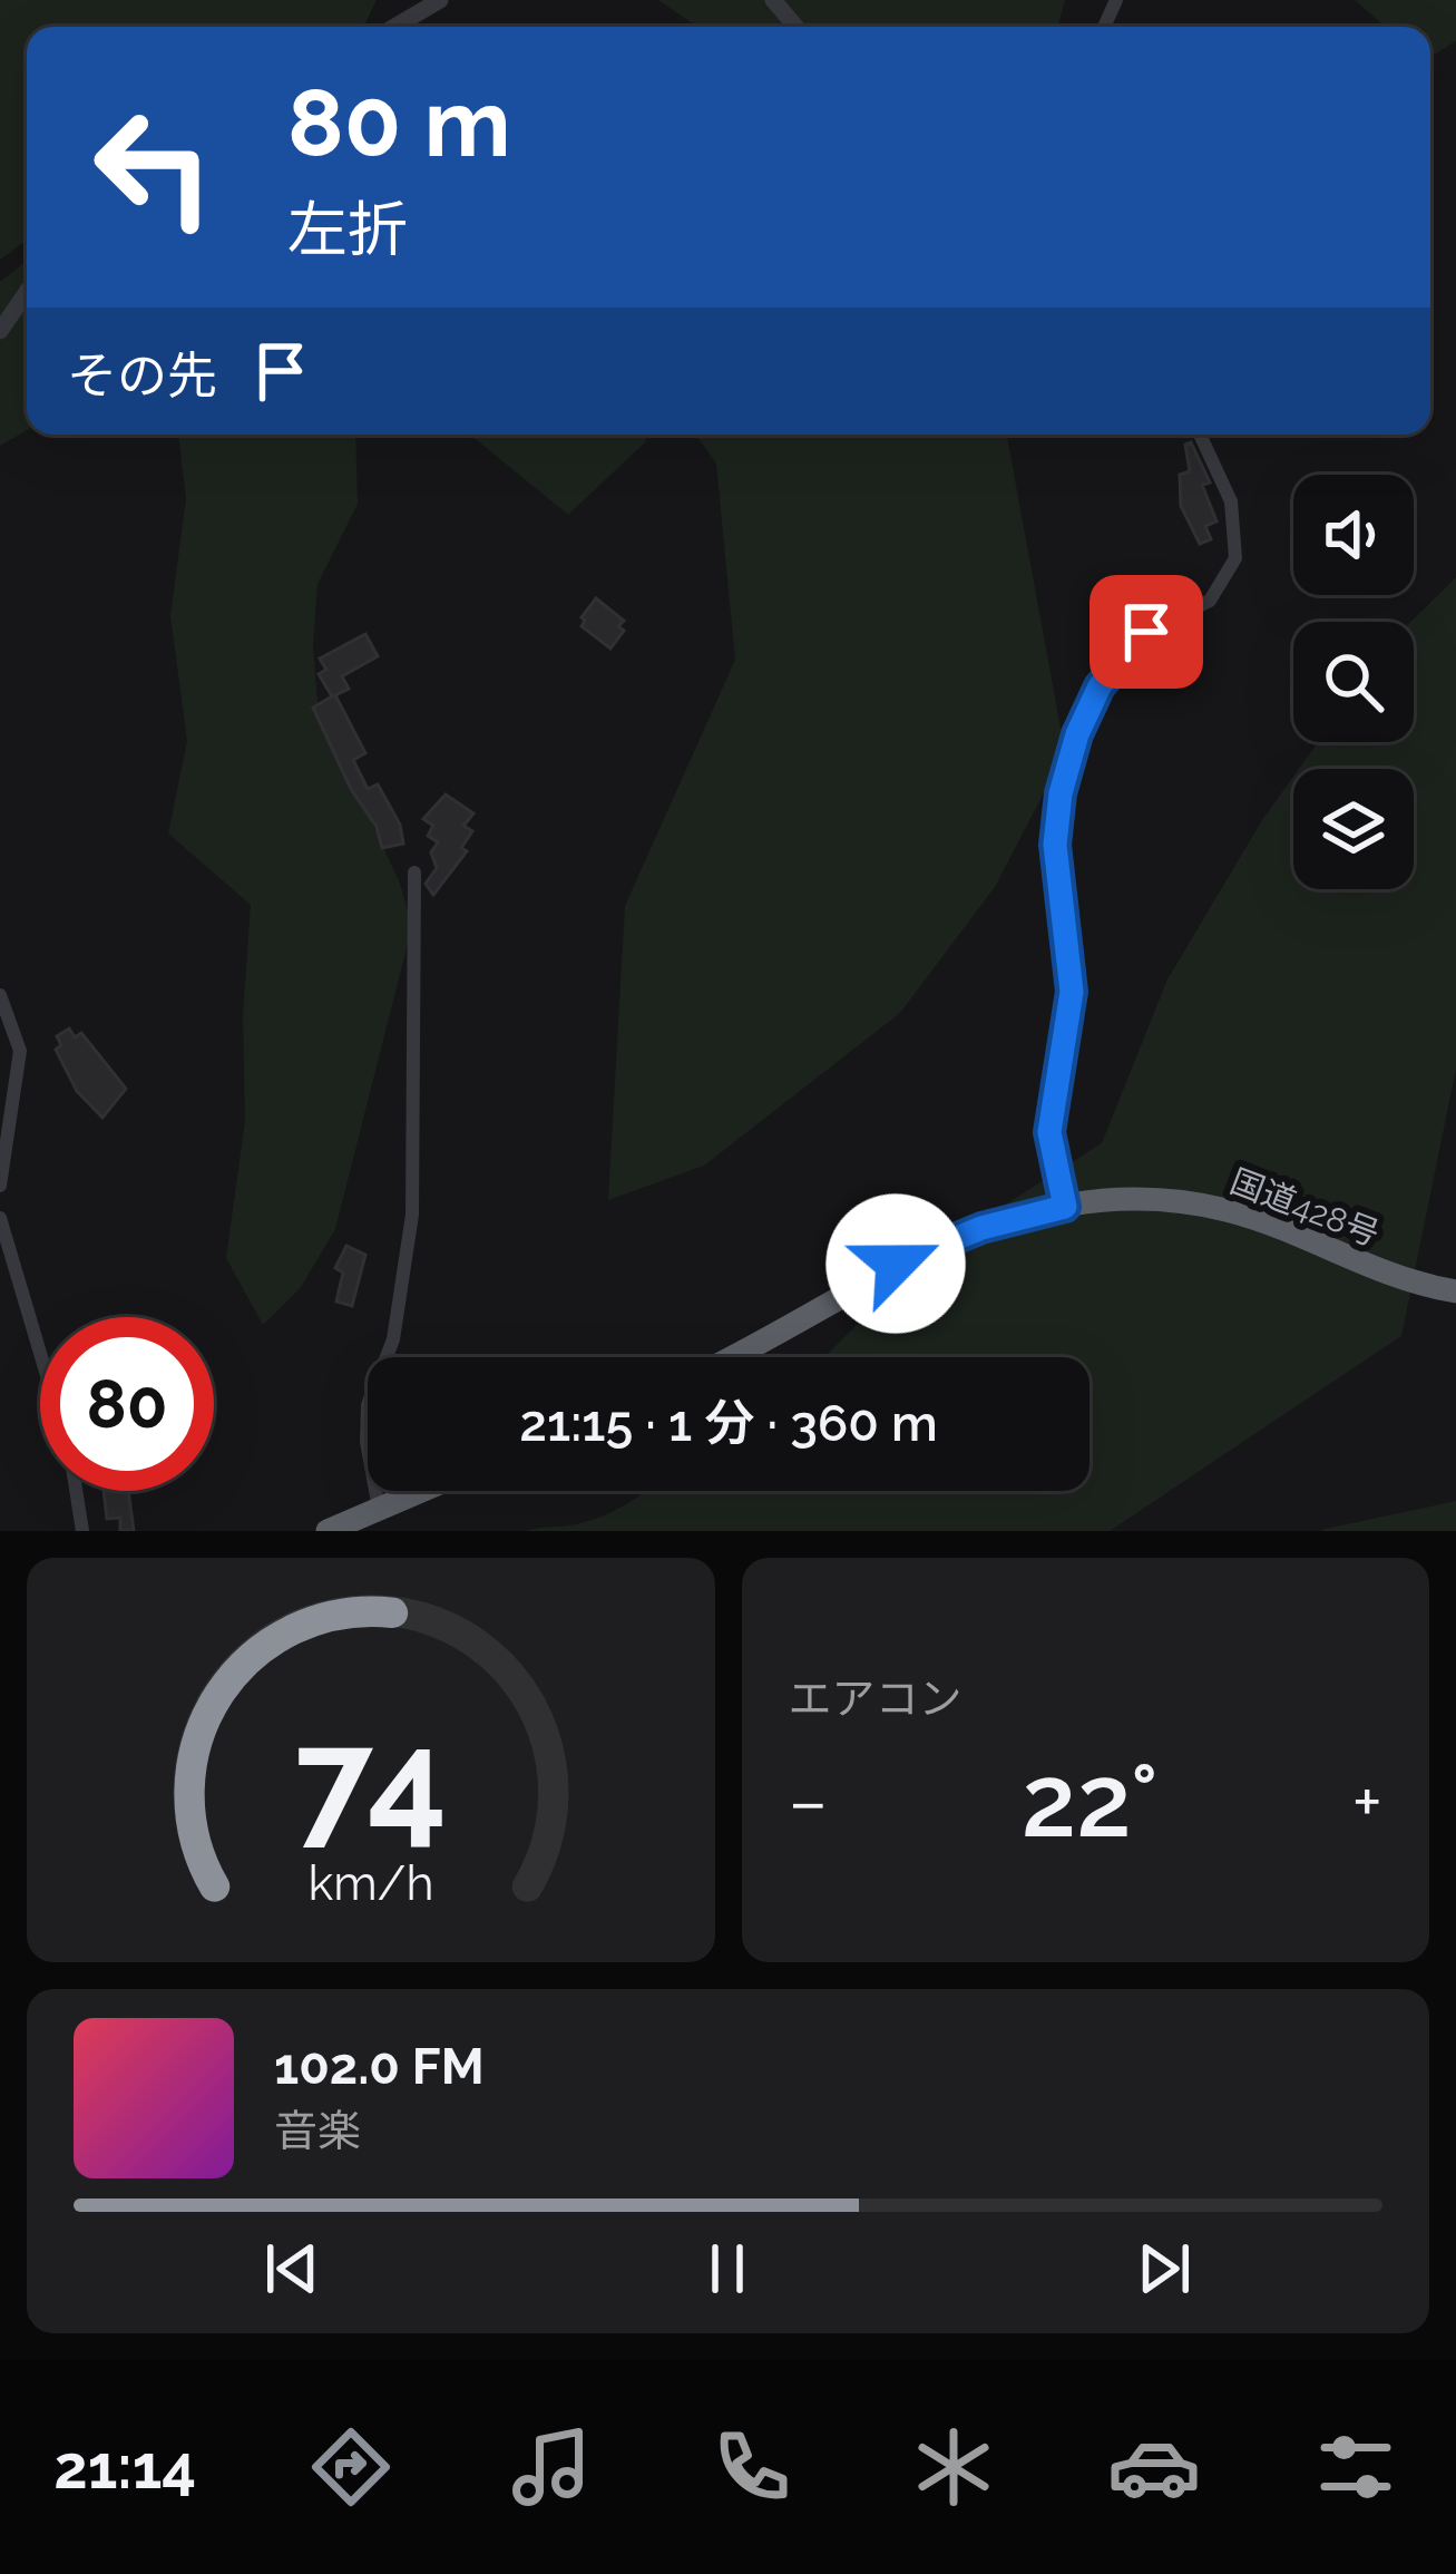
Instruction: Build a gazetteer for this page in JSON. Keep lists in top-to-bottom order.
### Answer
{
  "streets": {
    "highway": ["国道428号"]
  },
  "page": {
    "turn": ["80 m", "左折"],
    "then": "その先",
    "limit": "80",
    "trip": "21:15 · 1 分 · 360 m",
    "tile": "エアコン",
    "heat": ["−", "22°", "+"],
    "song": ["102.0 FM", "音楽"],
    "tabs": "21:14",
    "gauge": ["74", "km/h"]
  }
}
